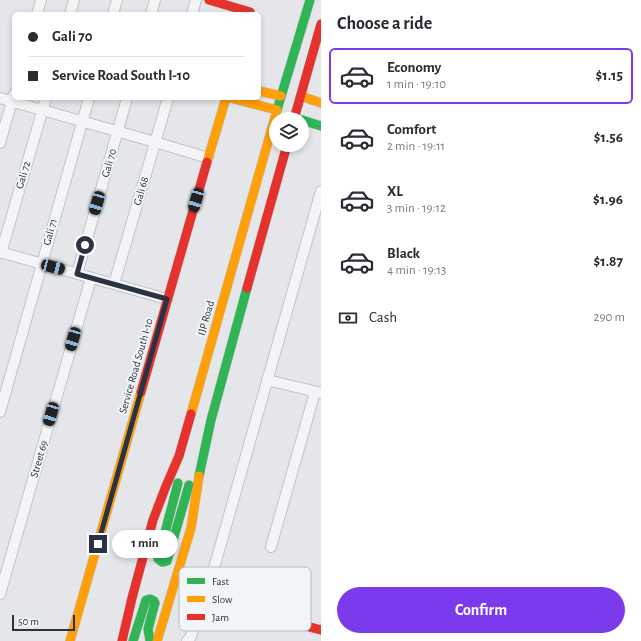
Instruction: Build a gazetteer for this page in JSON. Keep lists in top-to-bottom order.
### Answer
{
  "streets": {
    "main road": ["IJP Road", "Service Road South I-10"],
    "street": [
      "Gali 70",
      "Gali 72",
      "Gali 68",
      "Gali 71",
      "Street 69"
    ]
  },
  "legend": ["Fast", "Slow", "Jam"],
  "scale_bar": "50 m",
  "page": {
    "heading": "Choose a ride",
    "banner": ["Gali 70", "Service Road South I-10"],
    "list": [
      {
        "name": "Economy",
        "note": "1 min · 19:10",
        "value": "$1.15"
      },
      {
        "name": "Comfort",
        "note": "2 min · 19:11",
        "value": "$1.56"
      },
      {
        "name": "XL",
        "note": "3 min · 19:12",
        "value": "$1.96"
      },
      {
        "name": "Black",
        "note": "4 min · 19:13",
        "value": "$1.87"
      }
    ],
    "pay": ["Cash", "290 m"],
    "bubble": "1 min",
    "buttons": "Confirm",
    "scale": "50 m"
  }
}
